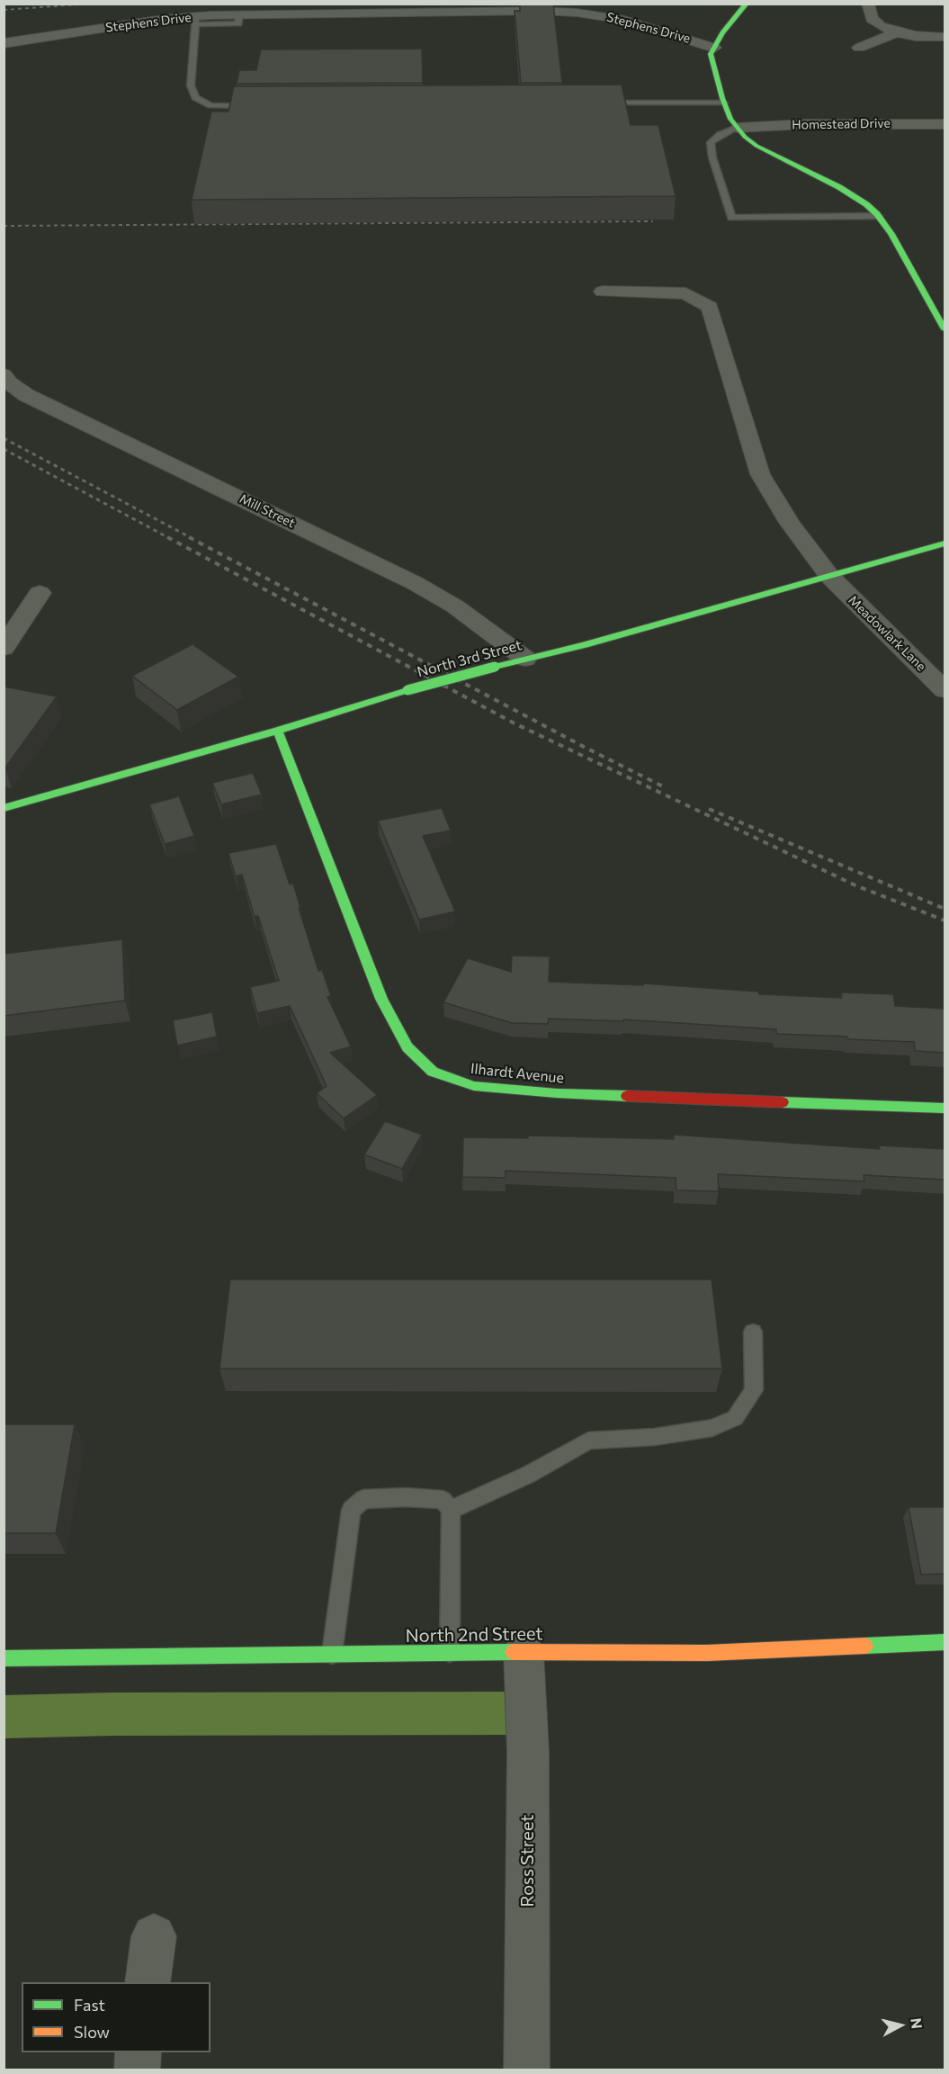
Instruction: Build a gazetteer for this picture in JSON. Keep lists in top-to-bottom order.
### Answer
{
  "streets": {
    "street": [
      "Stephens Drive",
      "Homestead Drive",
      "Mill Street",
      "Meadowlark Lane",
      "North 3rd Street",
      "Ilhardt Avenue",
      "North 2nd Street",
      "Ross Street"
    ]
  },
  "crossings": [
    ["Mill Street", "North 3rd Street"],
    ["Meadowlark Lane", "North 3rd Street"],
    ["North 3rd Street", "Ilhardt Avenue"],
    ["North 2nd Street", "Ross Street"]
  ],
  "legend": ["Fast", "Slow"],
  "north": "right"
}
